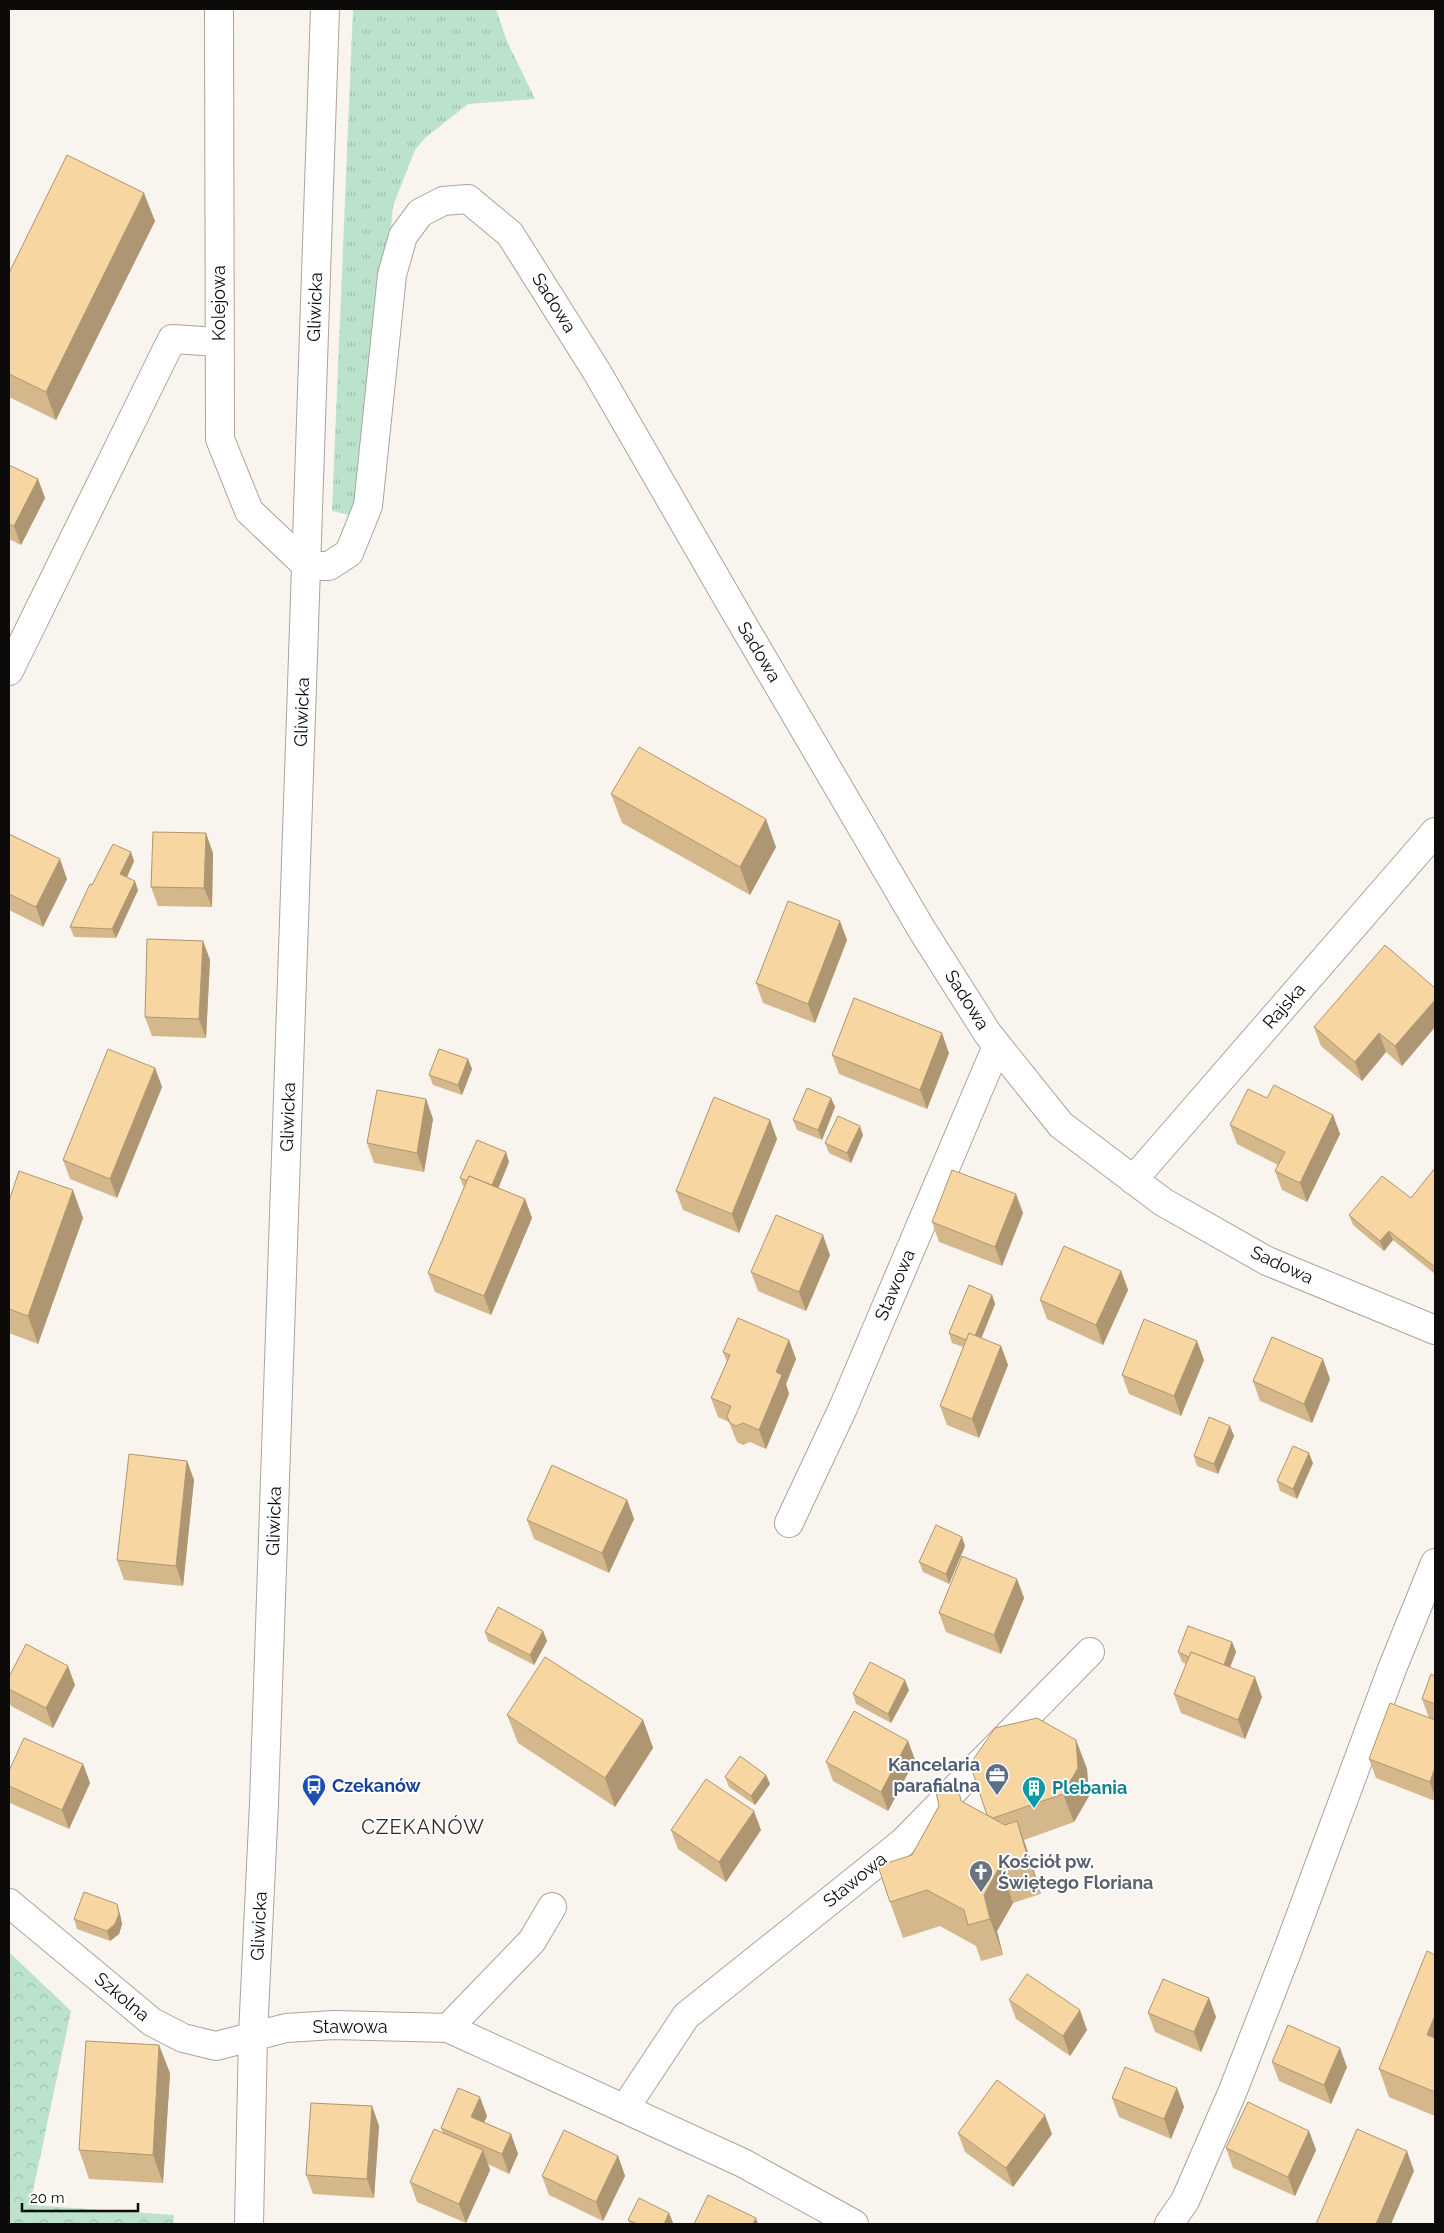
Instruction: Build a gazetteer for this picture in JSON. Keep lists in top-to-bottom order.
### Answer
{
  "streets": {
    "street": [
      "Kolejowa",
      "Sadowa",
      "Gliwicka",
      "Rajska",
      "Stawowa",
      "Szkolna"
    ]
  },
  "crossings": [
    ["Kolejowa", "Sadowa"],
    ["Kolejowa", "Gliwicka"],
    ["Sadowa", "Gliwicka"],
    ["Sadowa", "Rajska"],
    ["Sadowa", "Stawowa"],
    ["Gliwicka", "Stawowa"],
    ["Gliwicka", "Szkolna"],
    ["Stawowa", "Szkolna"]
  ],
  "districts": ["CZEKANÓW"],
  "places": {
    "office": ["Kancelaria parafialna"],
    "bus stop": ["Czekanów"],
    "building": ["Plebania"],
    "church": ["Kościół pw. Świętego Floriana"]
  },
  "scale_bar": "20 m"
}
